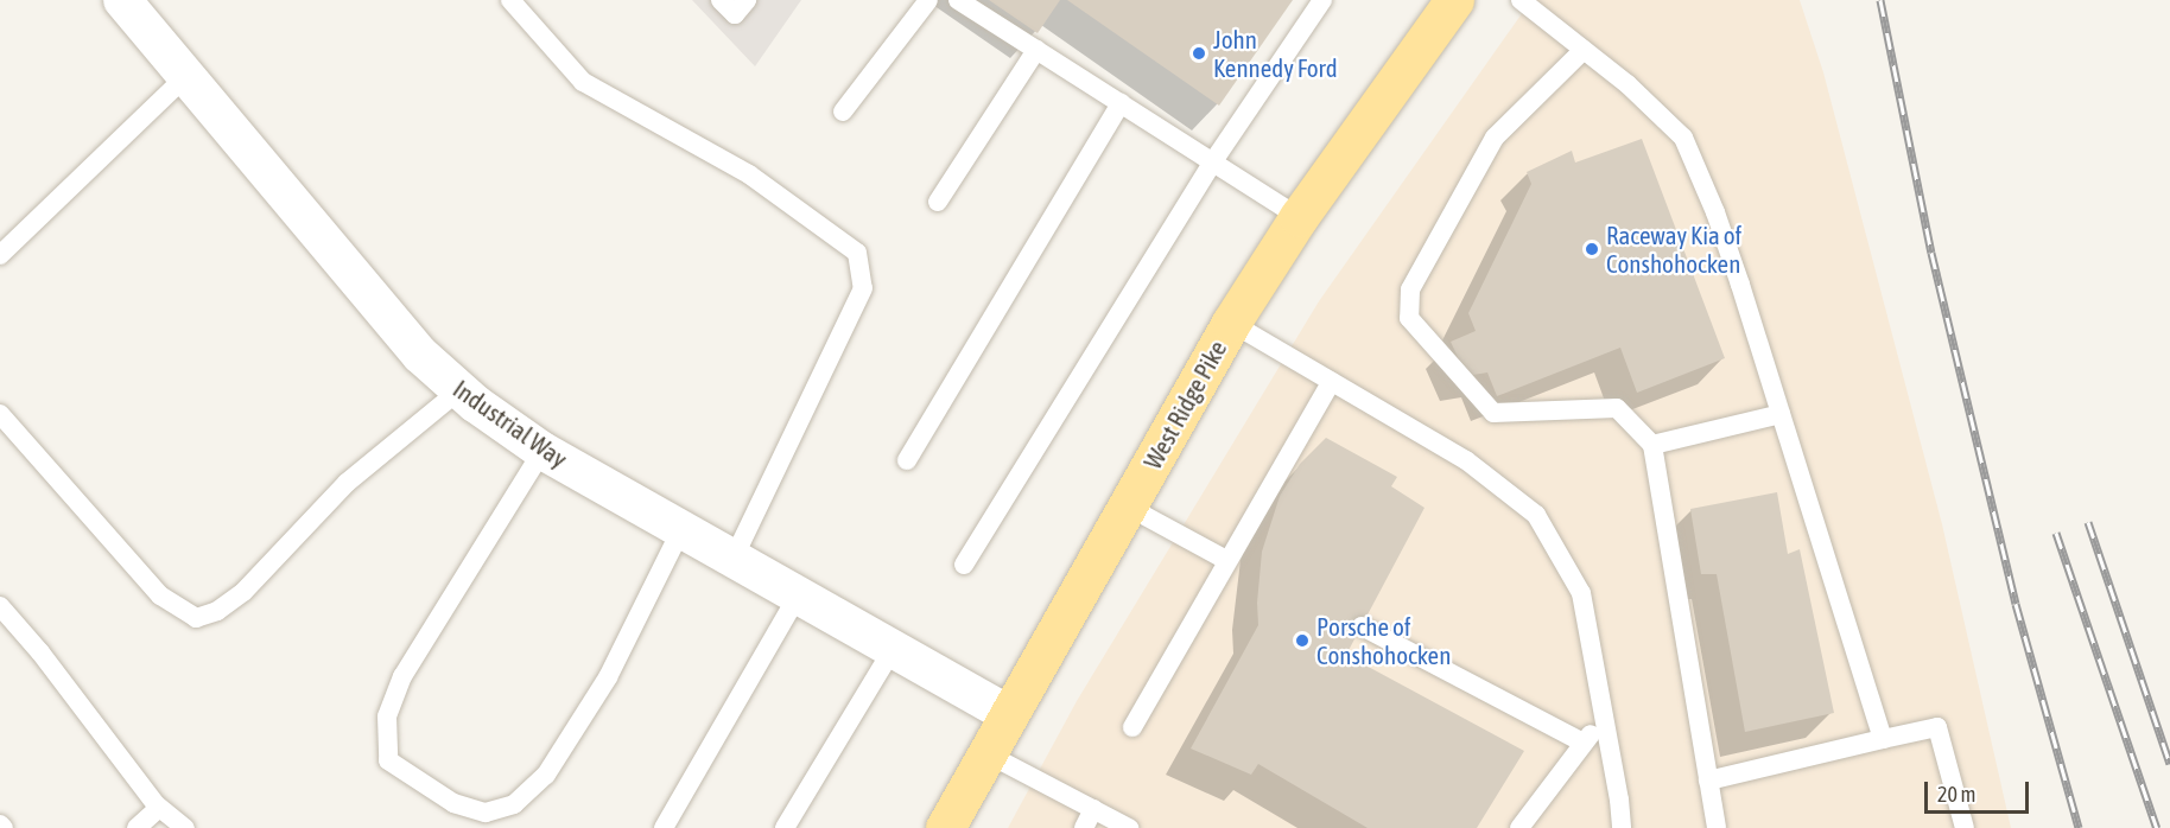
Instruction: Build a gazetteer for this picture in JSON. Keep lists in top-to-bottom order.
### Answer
{
  "streets": {
    "main road": ["West Ridge Pike"],
    "street": ["Industrial Way"]
  },
  "crossings": [
    ["West Ridge Pike", "Industrial Way"]
  ],
  "places": ["John Kennedy Ford", "Raceway Kia of Conshohocken", "Porsche of Conshohocken"],
  "scale_bar": "20 m"
}
